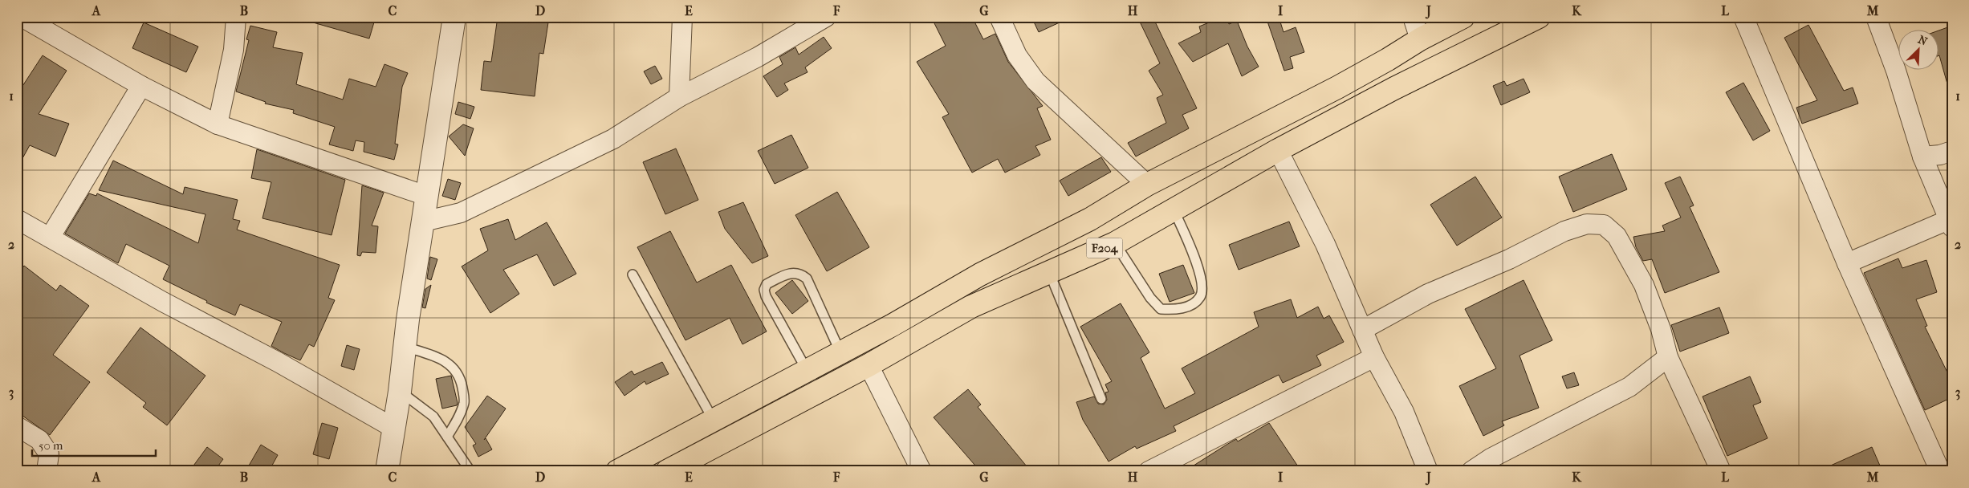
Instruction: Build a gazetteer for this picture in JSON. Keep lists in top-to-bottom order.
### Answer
{
  "streets": {
    "main road": ["F204"]
  },
  "scale_bar": "50 m",
  "north": "top right",
  "grid": {
    "columns": [
      "A",
      "B",
      "C",
      "D",
      "E",
      "F",
      "G",
      "H",
      "I",
      "J",
      "K",
      "L",
      "M"
    ],
    "rows": ["1", "2", "3"]
  }
}
